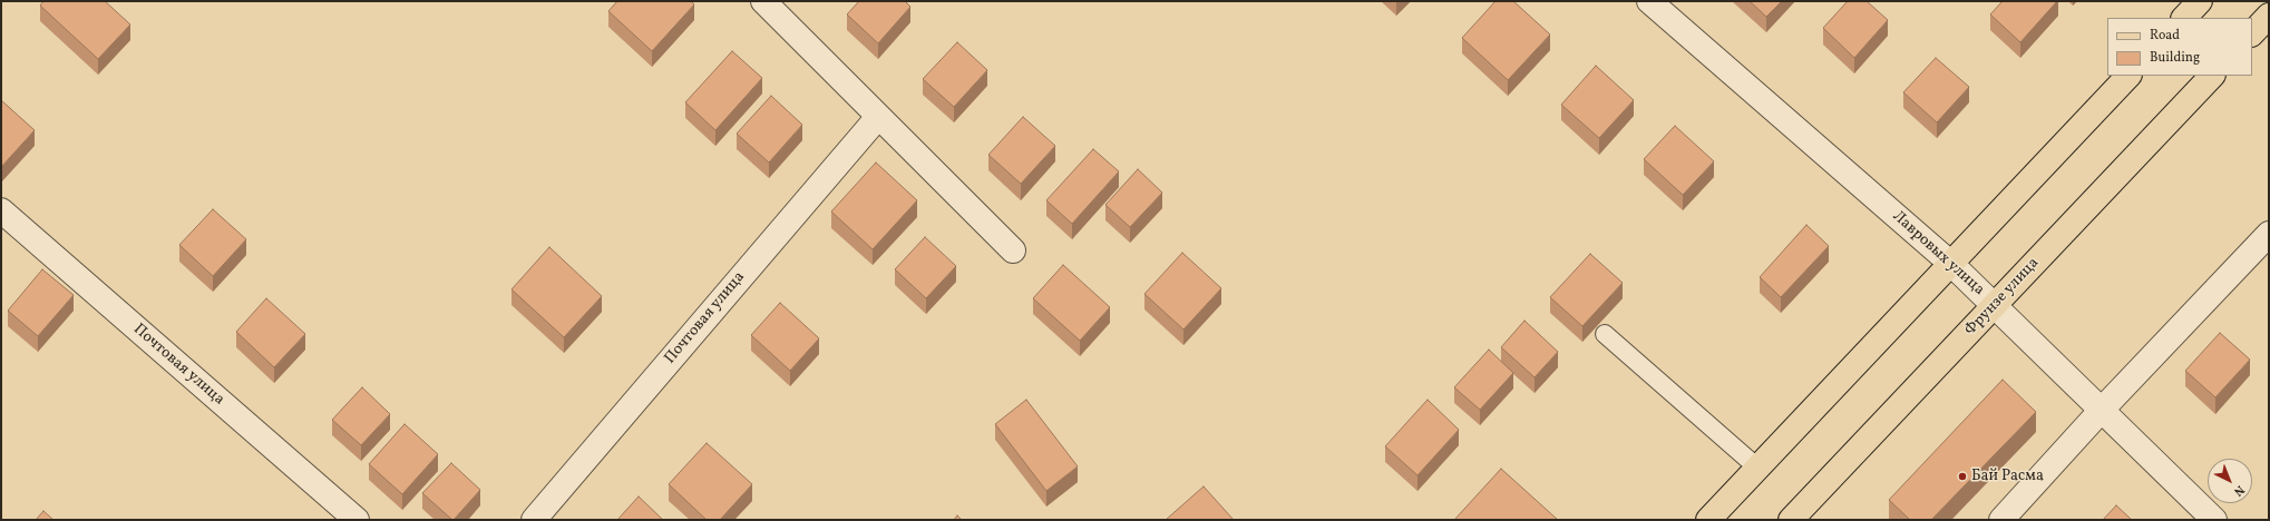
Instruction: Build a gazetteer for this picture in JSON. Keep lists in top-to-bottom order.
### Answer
{
  "streets": {
    "main road": ["Фрунзе улица"],
    "street": ["Лавровых улица", "Почтовая улица"]
  },
  "crossings": [
    ["Лавровых улица", "Фрунзе улица"]
  ],
  "places": ["Бай Расма"],
  "legend": ["Road", "Building"],
  "north": "bottom right"
}
